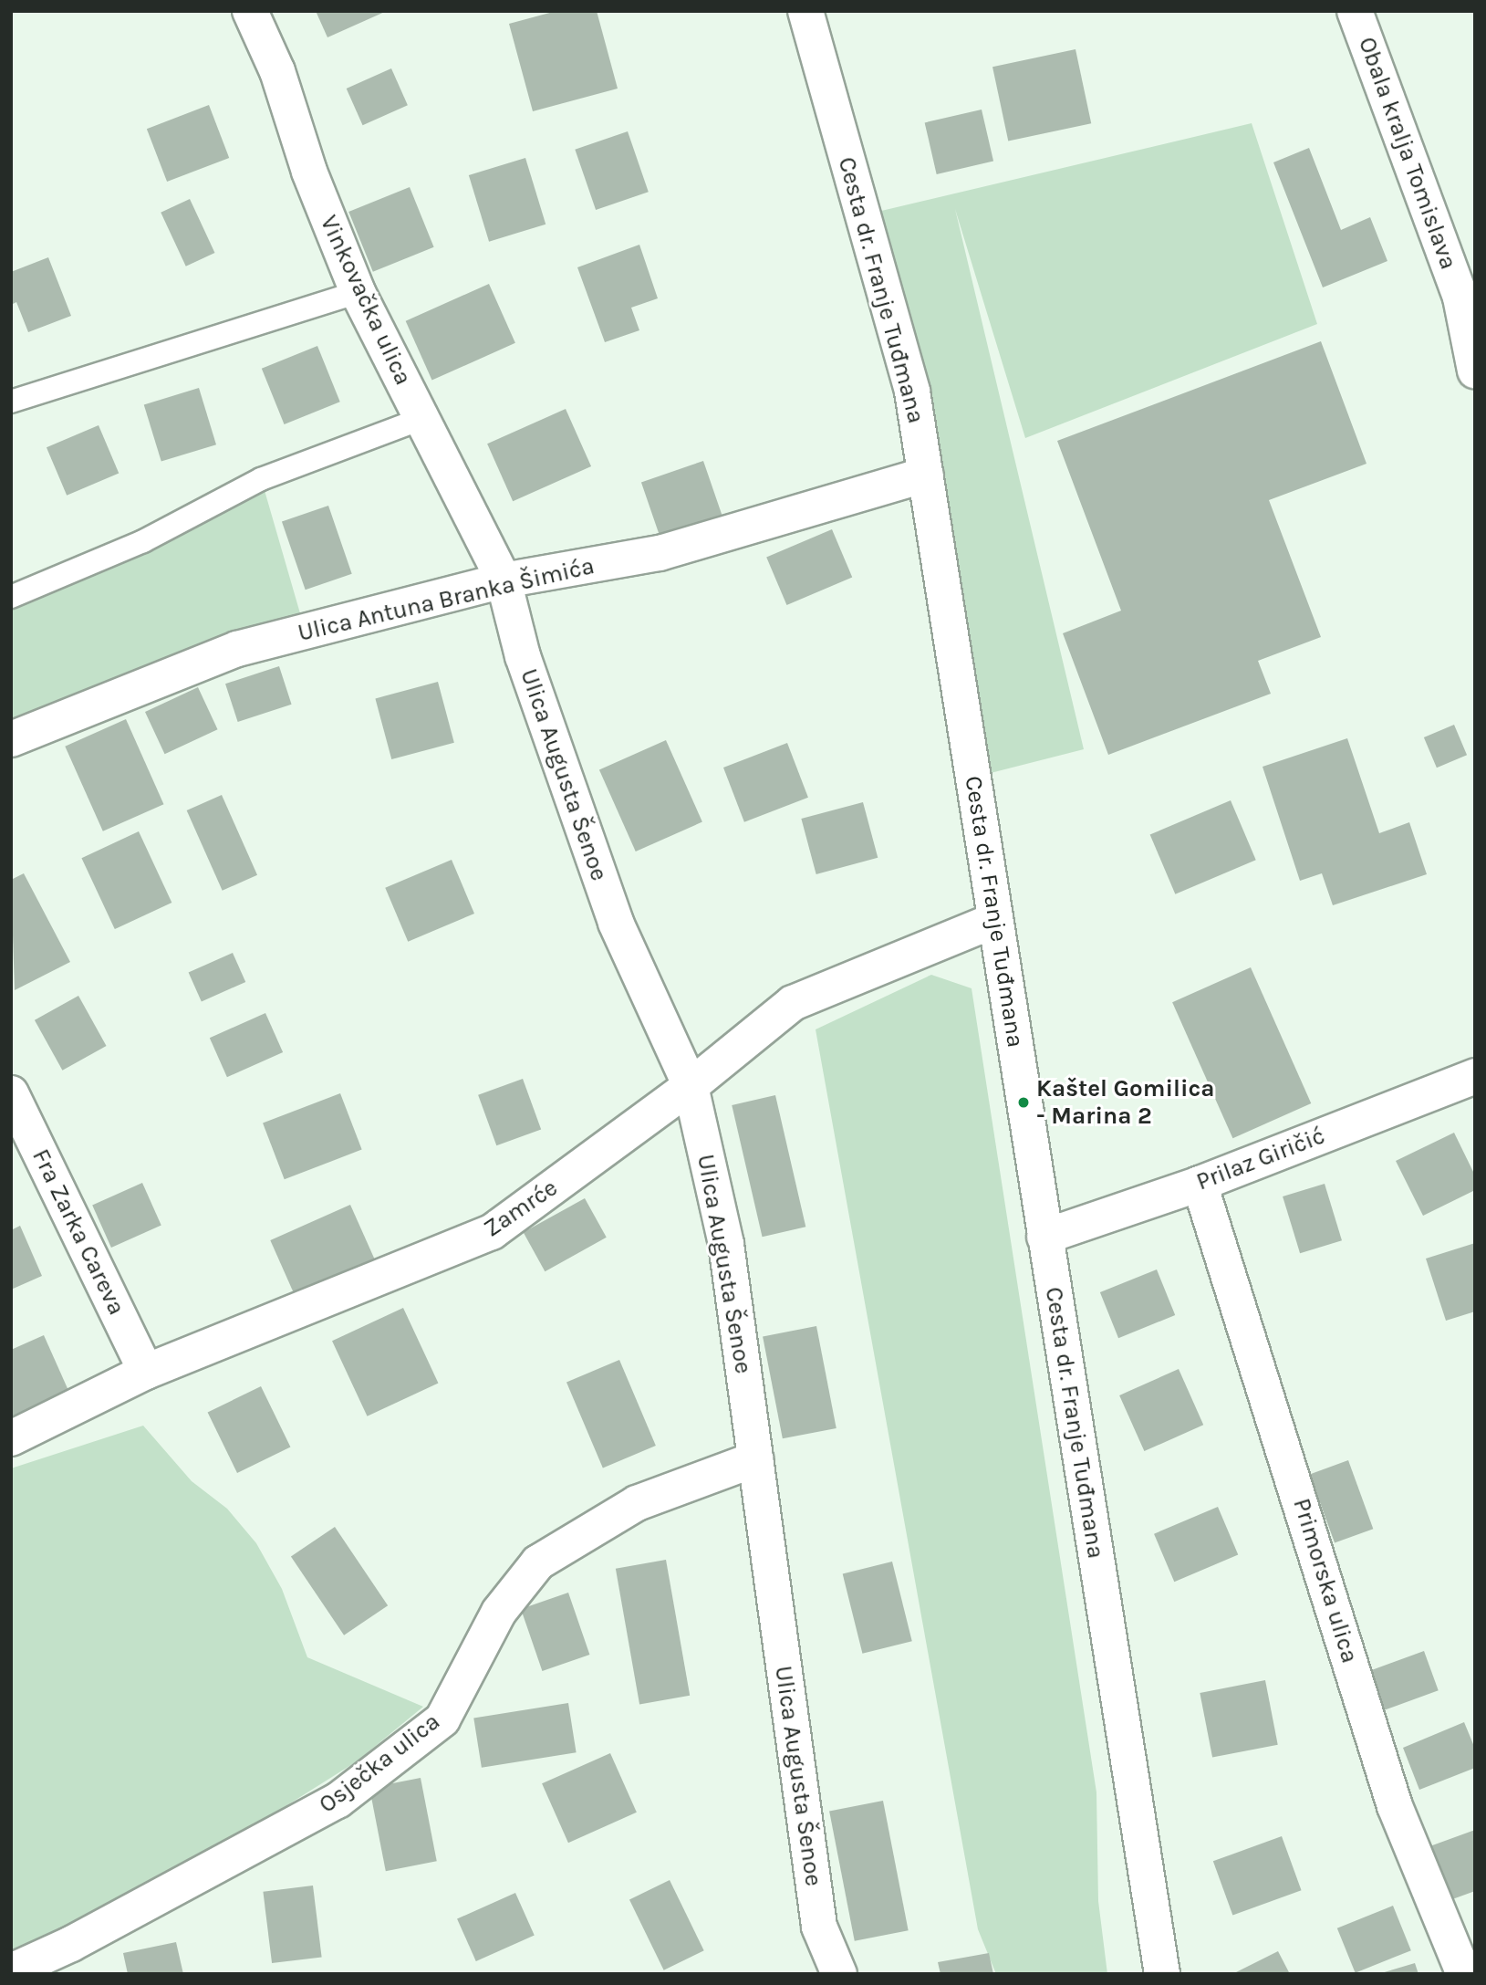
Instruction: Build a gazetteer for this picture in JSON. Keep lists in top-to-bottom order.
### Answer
{
  "streets": {
    "street": [
      "Obala kralja Tomislava",
      "Cesta dr. Franje Tuđmana",
      "Vinkovačka ulica",
      "Ulica Antuna Branka Šimića",
      "Ulica Augusta Šenoe",
      "Prilaz Giričić",
      "Zamrće",
      "Fra Zarka Careva",
      "Primorska ulica",
      "Osječka ulica"
    ]
  },
  "crossings": [
    ["Cesta dr. Franje Tuđmana", "Ulica Antuna Branka Šimića"],
    ["Cesta dr. Franje Tuđmana", "Prilaz Giričić"],
    ["Cesta dr. Franje Tuđmana", "Zamrće"],
    ["Vinkovačka ulica", "Ulica Antuna Branka Šimića"],
    ["Vinkovačka ulica", "Ulica Augusta Šenoe"],
    ["Ulica Antuna Branka Šimića", "Ulica Augusta Šenoe"],
    ["Ulica Augusta Šenoe", "Zamrće"],
    ["Ulica Augusta Šenoe", "Osječka ulica"],
    ["Prilaz Giričić", "Primorska ulica"],
    ["Zamrće", "Fra Zarka Careva"]
  ],
  "places": ["Kaštel Gomilica - Marina 2"]
}
